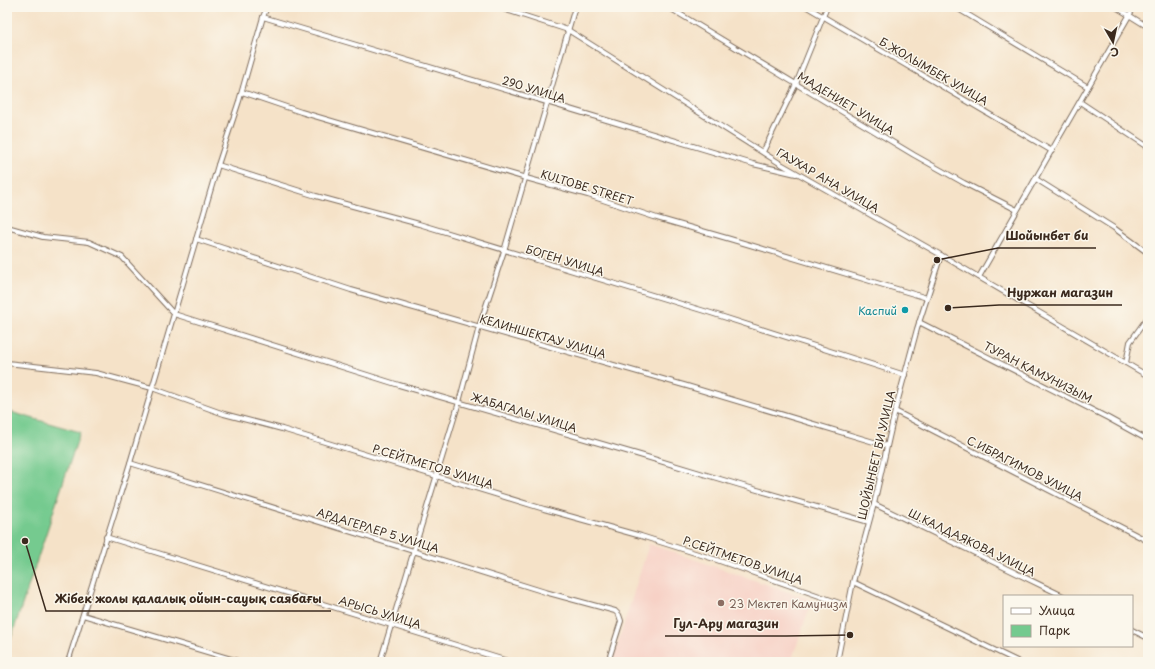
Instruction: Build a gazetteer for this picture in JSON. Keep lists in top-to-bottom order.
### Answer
{
  "streets": {
    "street": [
      "Б.ЖОЛЫМБЕК УЛИЦА",
      "290 УЛИЦА",
      "МАДЕНИЕТ УЛИЦА",
      "ГАУХАР АНА УЛИЦА",
      "KULTOBE STREET",
      "БОГЕН УЛИЦА",
      "КЕЛИНШЕКТАУ УЛИЦА",
      "ТУРАН КАМУНИЗЫМ",
      "ЖАБАГАЛЫ УЛИЦА",
      "ШОЙЫНБЕТ БИ УЛИЦА",
      "Р.СЕЙТМЕТОВ УЛИЦА",
      "С.ИБРАГИМОВ УЛИЦА",
      "АРДАГЕРЛЕР 5 УЛИЦА",
      "Ш.КАЛДАЯКОВА УЛИЦА",
      "АРЫСЬ УЛИЦА"
    ]
  },
  "crossings": [
    ["290 УЛИЦА", "ГАУХАР АНА УЛИЦА"],
    ["ГАУХАР АНА УЛИЦА", "ШОЙЫНБЕТ БИ УЛИЦА"],
    ["KULTOBE STREET", "ШОЙЫНБЕТ БИ УЛИЦА"],
    ["БОГЕН УЛИЦА", "ШОЙЫНБЕТ БИ УЛИЦА"],
    ["КЕЛИНШЕКТАУ УЛИЦА", "ШОЙЫНБЕТ БИ УЛИЦА"],
    ["ТУРАН КАМУНИЗЫМ", "ШОЙЫНБЕТ БИ УЛИЦА"],
    ["ЖАБАГАЛЫ УЛИЦА", "ШОЙЫНБЕТ БИ УЛИЦА"],
    ["ШОЙЫНБЕТ БИ УЛИЦА", "Р.СЕЙТМЕТОВ УЛИЦА"],
    ["ШОЙЫНБЕТ БИ УЛИЦА", "С.ИБРАГИМОВ УЛИЦА"],
    ["ШОЙЫНБЕТ БИ УЛИЦА", "Ш.КАЛДАЯКОВА УЛИЦА"]
  ],
  "places": [
    "Шойынбет би",
    "Нуржан магазин",
    "Каспий",
    "Жібек жолы қалалық ойын-сауық саябағы",
    "23 Мектеп Камунизм",
    "Гул-Ару магазин"
  ],
  "legend": ["Улица", "Парк"],
  "north": "bottom"
}
